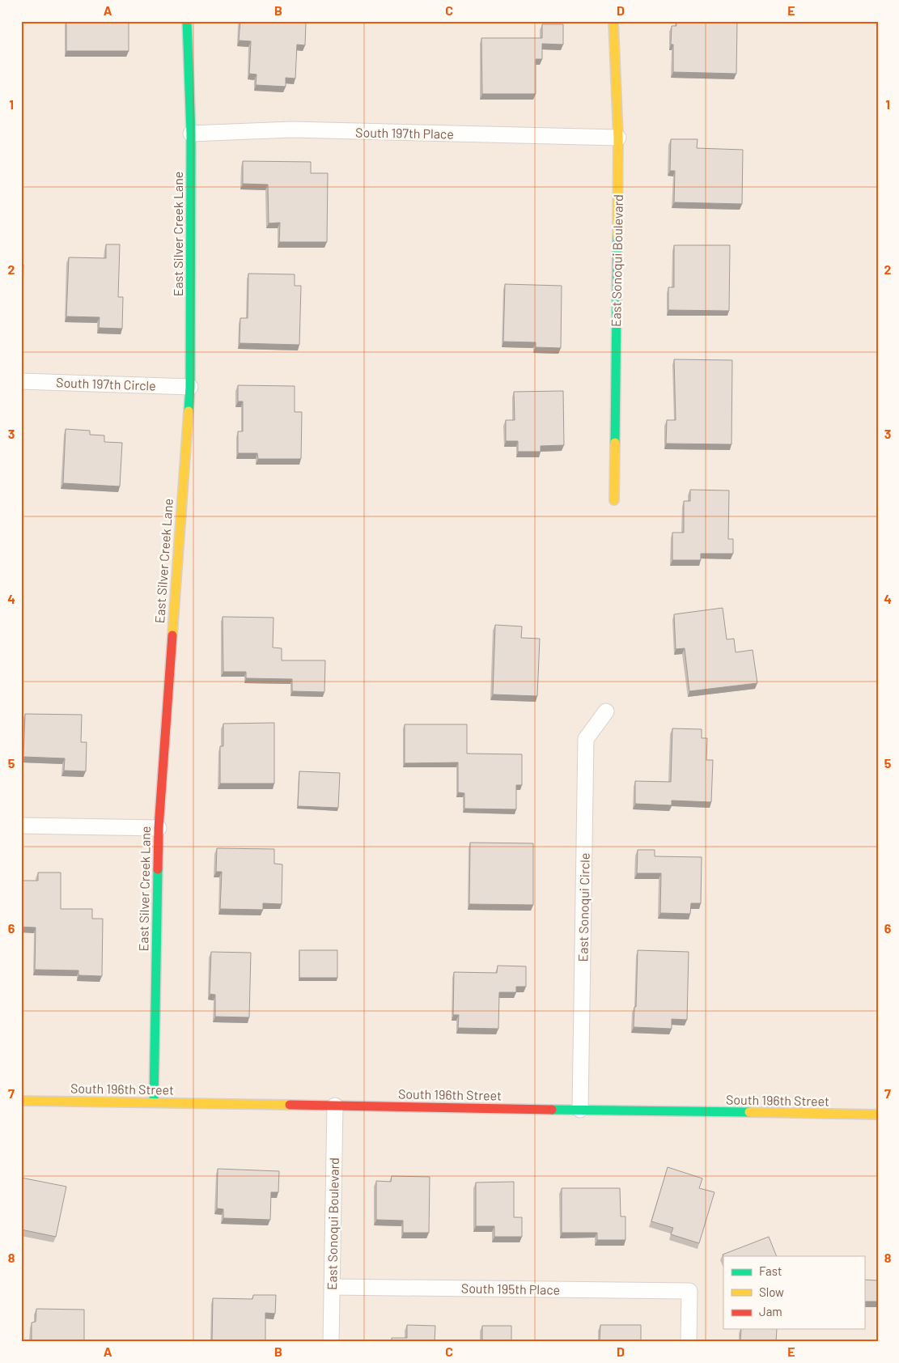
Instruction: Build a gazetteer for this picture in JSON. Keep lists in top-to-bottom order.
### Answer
{
  "streets": {
    "street": [
      "South 197th Place",
      "East Silver Creek Lane",
      "East Sonoqui Boulevard",
      "South 197th Circle",
      "East Sonoqui Circle",
      "South 196th Street",
      "South 195th Place"
    ]
  },
  "crossings": [
    ["South 197th Place", "East Silver Creek Lane"],
    ["South 197th Place", "East Sonoqui Boulevard"],
    ["East Silver Creek Lane", "South 197th Circle"],
    ["East Silver Creek Lane", "South 196th Street"],
    ["East Sonoqui Boulevard", "South 196th Street"],
    ["East Sonoqui Boulevard", "South 195th Place"],
    ["East Sonoqui Circle", "South 196th Street"]
  ],
  "legend": ["Fast", "Slow", "Jam"],
  "grid": {
    "columns": [
      "A",
      "B",
      "C",
      "D",
      "E"
    ],
    "rows": [
      "1",
      "2",
      "3",
      "4",
      "5",
      "6",
      "7",
      "8"
    ]
  }
}
